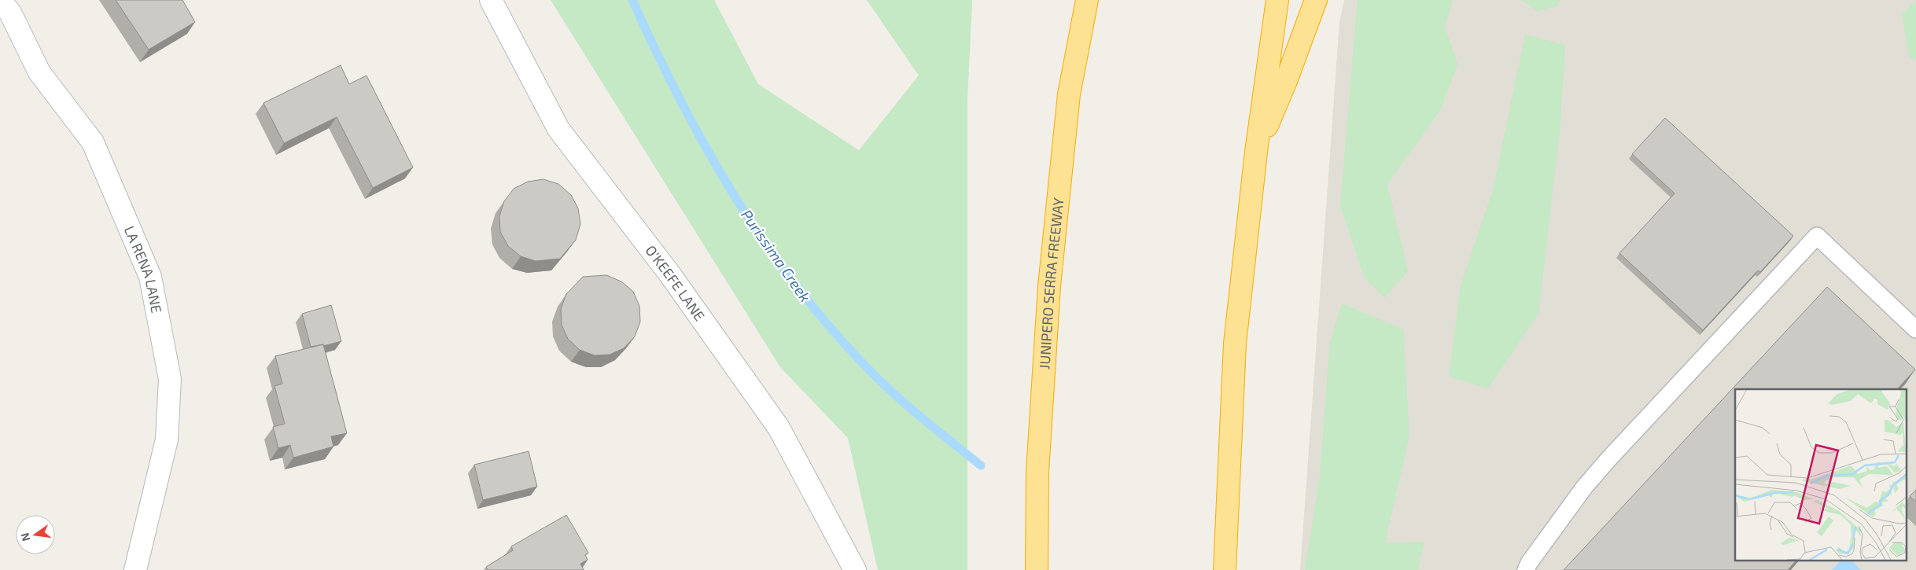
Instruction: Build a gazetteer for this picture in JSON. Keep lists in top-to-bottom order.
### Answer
{
  "streets": {
    "highway": ["JUNIPERO SERRA FREEWAY"],
    "street": ["LA RENA LANE", "O'KEEFE LANE"]
  },
  "water": ["Purissima Creek"],
  "north": "left"
}
